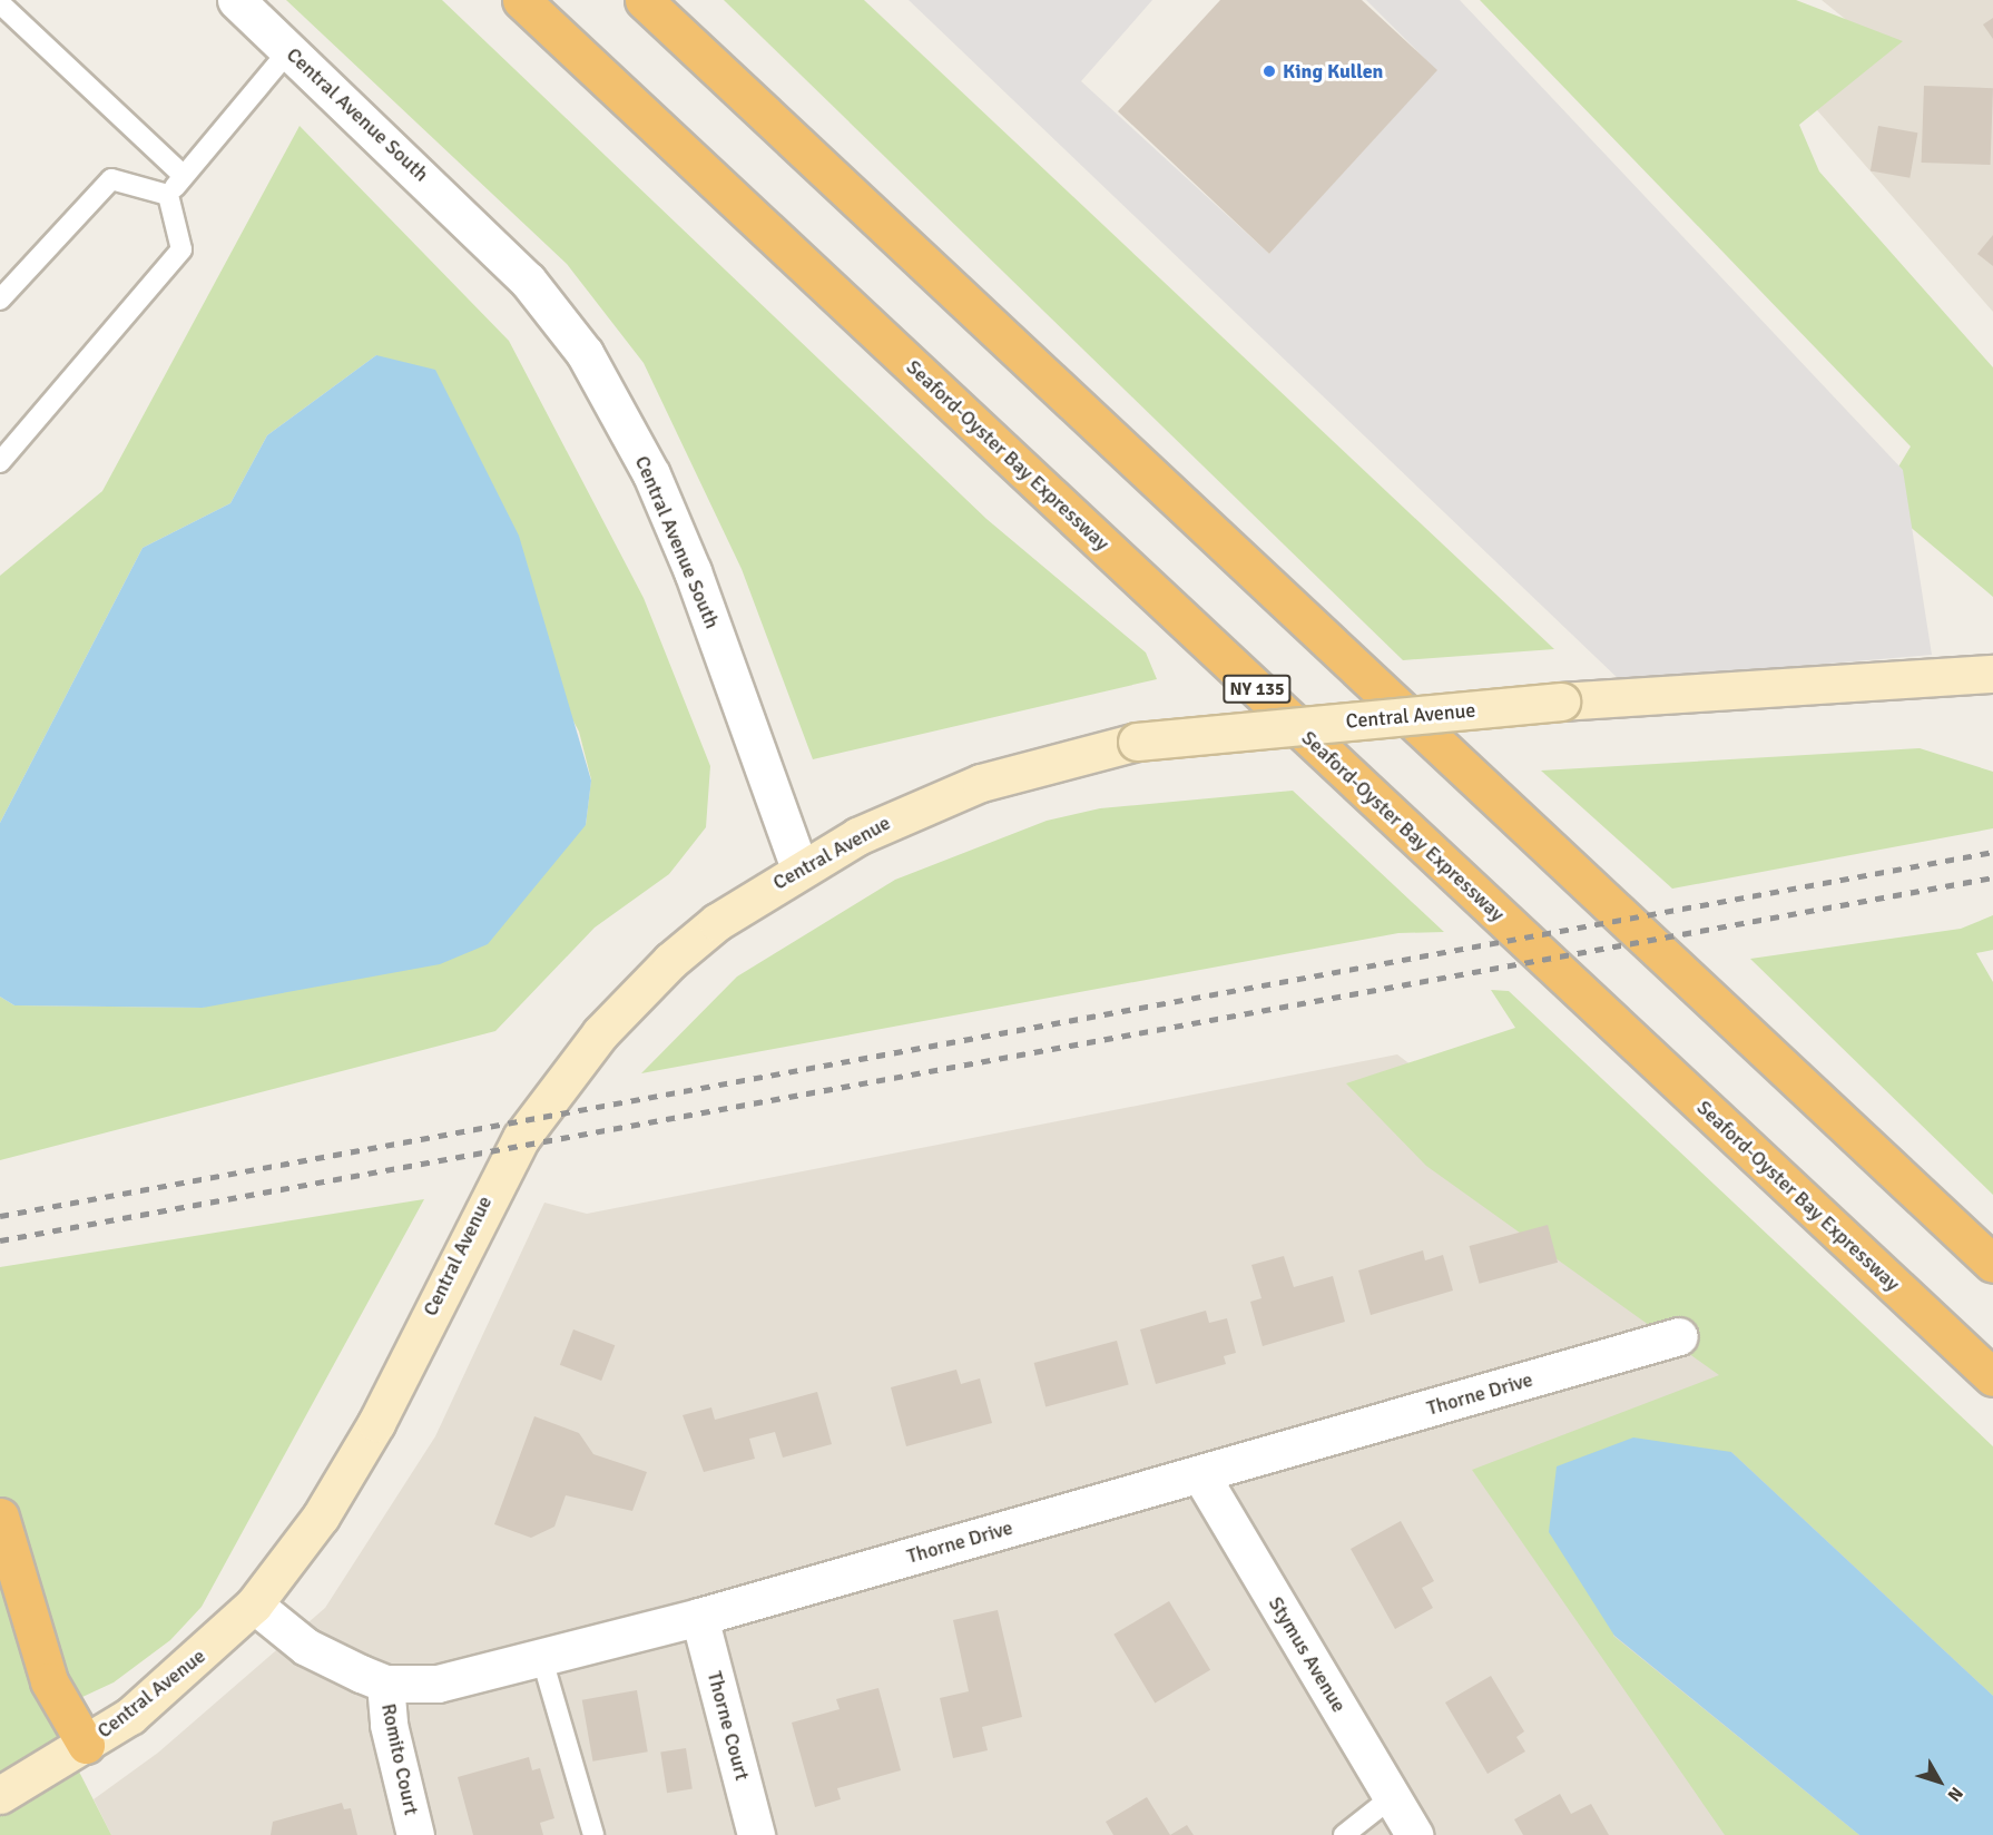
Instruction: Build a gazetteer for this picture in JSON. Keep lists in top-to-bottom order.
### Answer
{
  "streets": {
    "highway": ["Seaford-Oyster Bay Expressway", "NY 135"],
    "main road": ["Central Avenue"],
    "street": [
      "Central Avenue South",
      "Thorne Drive",
      "Stymus Avenue",
      "Thorne Court",
      "Romito Court"
    ]
  },
  "crossings": [
    ["Central Avenue South", "Central Avenue"],
    ["Central Avenue", "Thorne Drive"],
    ["Thorne Drive", "Stymus Avenue"],
    ["Thorne Drive", "Thorne Court"],
    ["Thorne Drive", "Romito Court"]
  ],
  "places": ["King Kullen"],
  "north": "bottom right"
}
